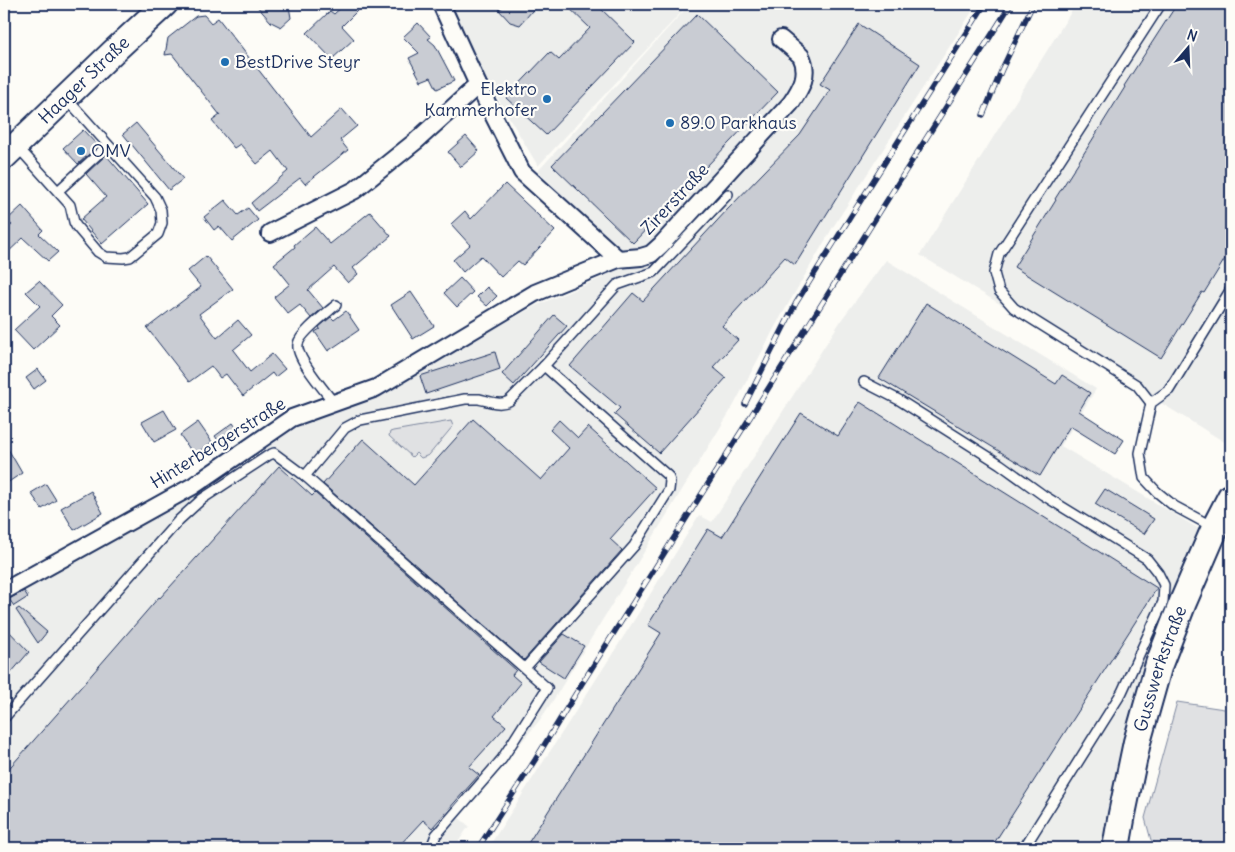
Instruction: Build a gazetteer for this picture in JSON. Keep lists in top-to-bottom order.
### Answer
{
  "streets": {
    "main road": ["Haager Straße", "Gusswerkstraße"],
    "street": ["Zirerstraße", "Hinterbergerstraße"]
  },
  "crossings": [
    ["Zirerstraße", "Hinterbergerstraße"]
  ],
  "places": [
    "BestDrive Steyr",
    "Elektro Kammerhofer",
    "89.0 Parkhaus",
    "OMV"
  ],
  "north": "top"
}
